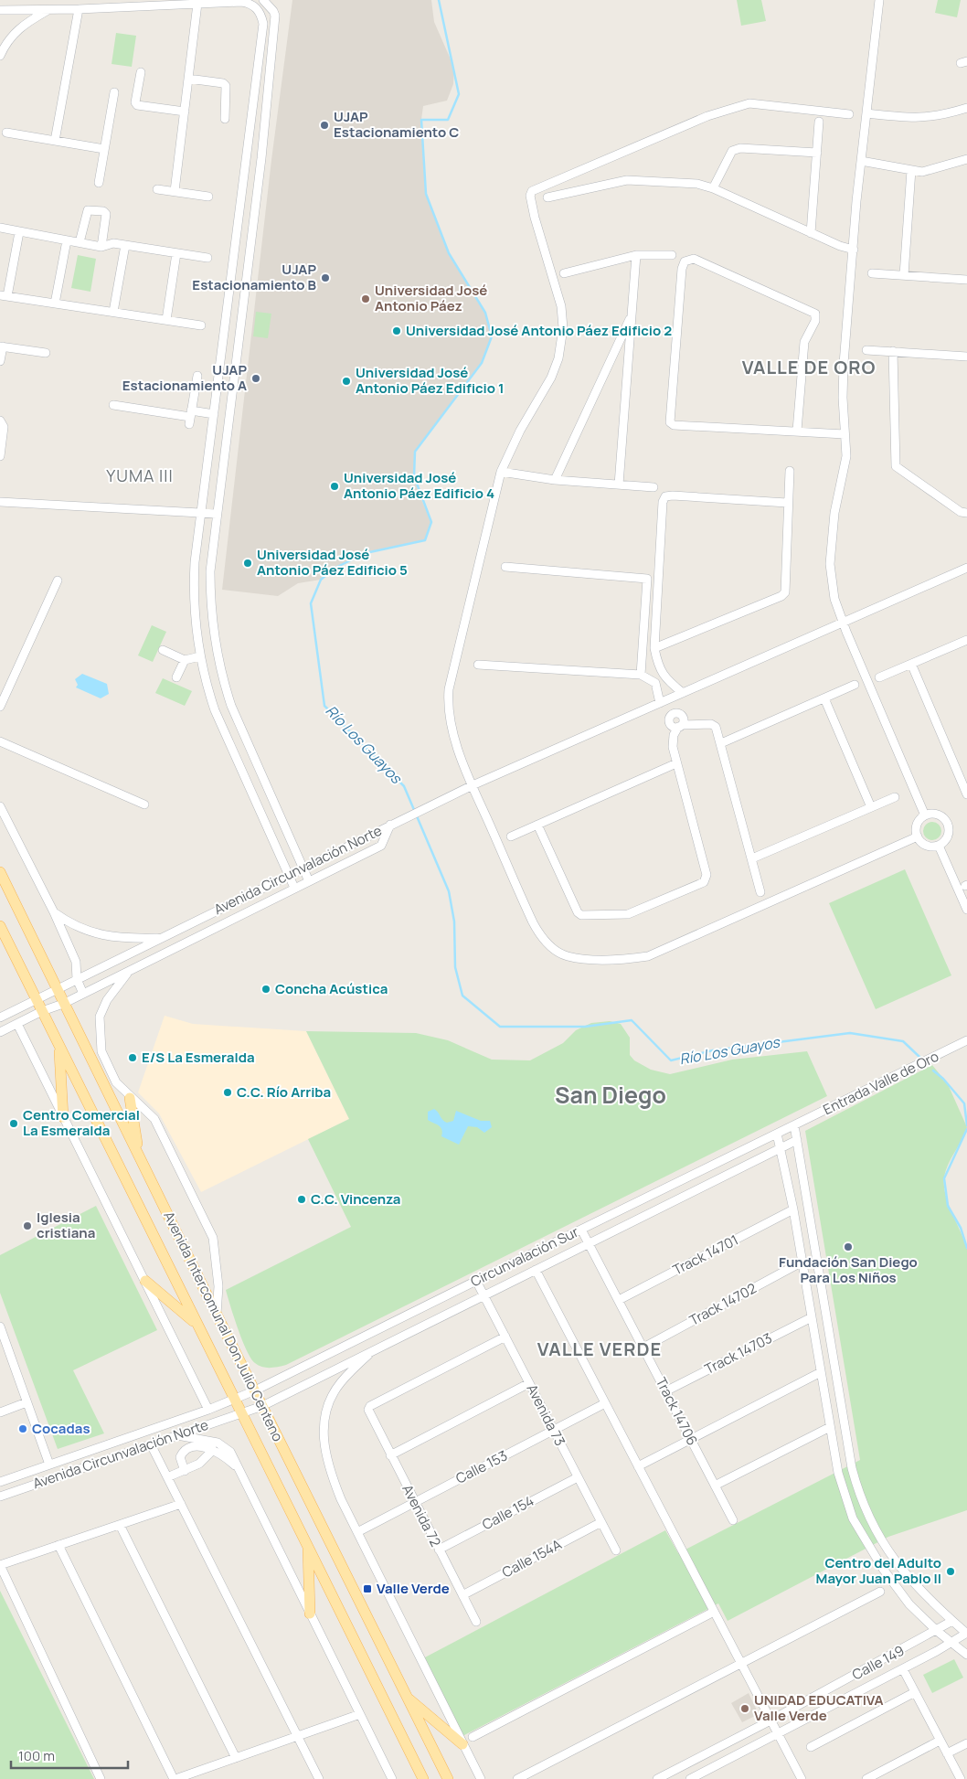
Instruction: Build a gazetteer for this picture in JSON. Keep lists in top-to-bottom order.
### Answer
{
  "streets": {
    "main road": ["Avenida Intercomunal Don Julio Centeno"],
    "street": [
      "Avenida Circunvalación Norte",
      "Entrada Valle de Oro",
      "Track 14701",
      "Circunvalación Sur",
      "Track 14702",
      "Track 14703",
      "Track 14706",
      "Avenida 73",
      "Calle 153",
      "Calle 154",
      "Avenida 72",
      "Calle 154A",
      "Calle 149"
    ]
  },
  "crossings": [
    ["Avenida Circunvalación Norte", "Circunvalación Sur"],
    ["Avenida Circunvalación Norte", "Avenida Intercomunal Don Julio Centeno"],
    ["Entrada Valle de Oro", "Circunvalación Sur"],
    ["Track 14701", "Track 14706"],
    ["Circunvalación Sur", "Avenida Intercomunal Don Julio Centeno"],
    ["Circunvalación Sur", "Track 14706"],
    ["Circunvalación Sur", "Avenida 73"],
    ["Track 14702", "Track 14706"],
    ["Track 14703", "Track 14706"],
    ["Avenida 73", "Calle 153"],
    ["Avenida 73", "Calle 154"],
    ["Avenida 73", "Avenida 72"],
    ["Avenida 73", "Calle 154A"],
    ["Calle 153", "Avenida 72"],
    ["Calle 154", "Avenida 72"],
    ["Avenida 72", "Calle 154A"]
  ],
  "districts": [
    "VALLE DE ORO",
    "YUMA III",
    "San Diego",
    "VALLE VERDE"
  ],
  "water": ["Río Los Guayos"],
  "places": {
    "other": [
      "UJAP Estacionamiento C",
      "UJAP Estacionamiento B",
      "Universidad José Antonio Páez",
      "Universidad José Antonio Páez Edificio 2",
      "UJAP Estacionamiento A",
      "Universidad José Antonio Páez Edificio 1",
      "Universidad José Antonio Páez Edificio 4",
      "Universidad José Antonio Páez Edificio 5",
      "Concha Acústica",
      "E/S La Esmeralda",
      "C.C. Río Arriba",
      "Centro Comercial La Esmeralda",
      "C.C. Vincenza",
      "Iglesia cristiana",
      "Fundación San Diego Para Los Niños",
      "Cocadas",
      "Centro del Adulto Mayor Juan Pablo II",
      "UNIDAD EDUCATIVA Valle Verde"
    ],
    "transit": ["Valle Verde"]
  },
  "scale_bar": "100 m"
}
